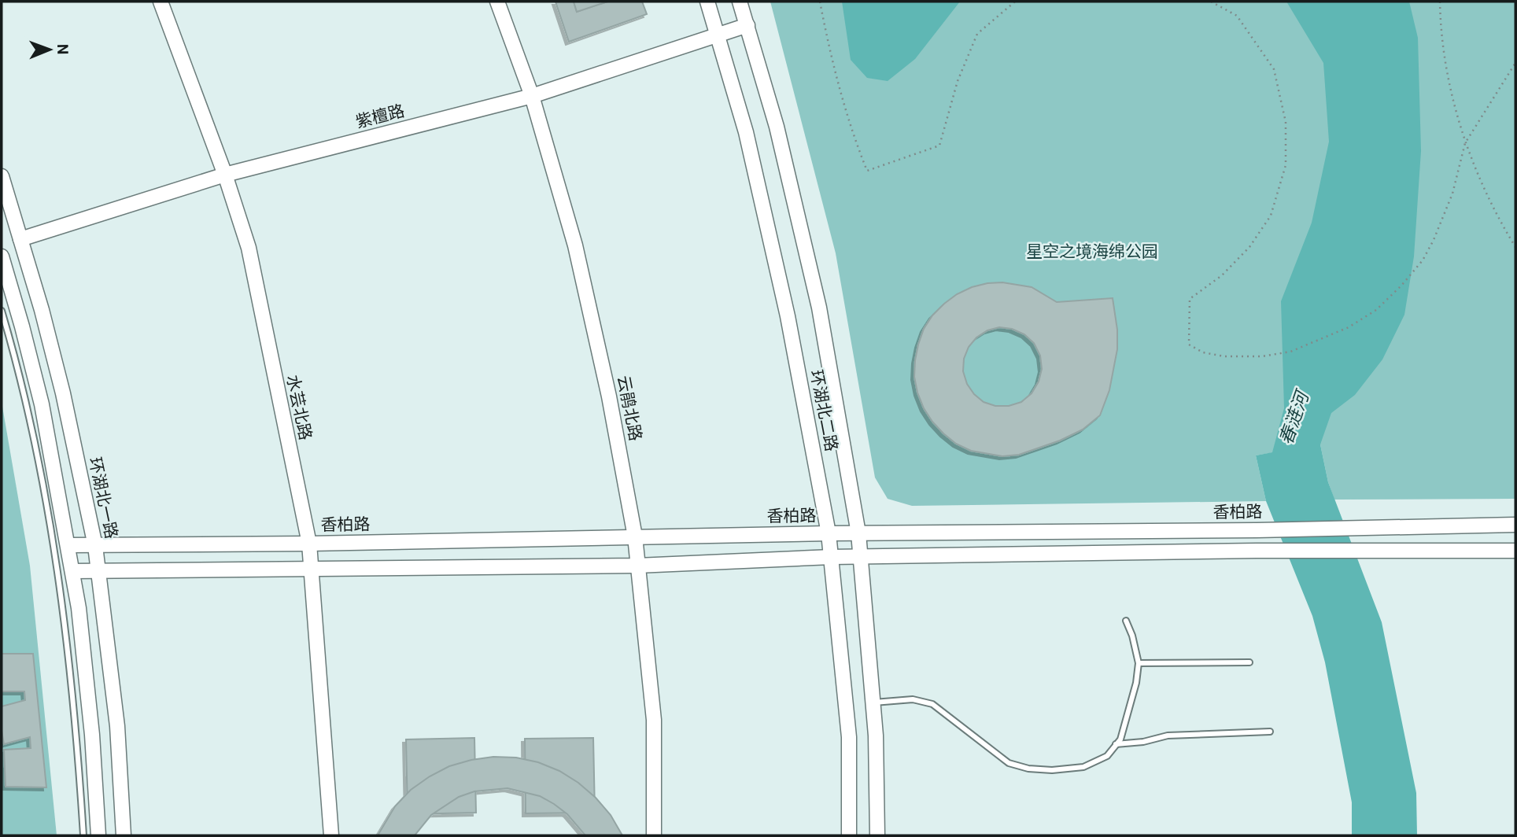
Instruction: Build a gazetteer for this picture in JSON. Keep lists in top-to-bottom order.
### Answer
{
  "streets": {
    "main road": [
      "紫檀路",
      "水芸北路",
      "云鹃北路",
      "环湖北二路",
      "环湖北一路",
      "香柏路"
    ]
  },
  "crossings": [
    ["紫檀路", "水芸北路"],
    ["紫檀路", "云鹃北路"],
    ["紫檀路", "环湖北二路"],
    ["紫檀路", "环湖北一路"],
    ["水芸北路", "香柏路"],
    ["云鹃北路", "香柏路"],
    ["环湖北二路", "香柏路"],
    ["环湖北一路", "香柏路"]
  ],
  "water": ["春涟河"],
  "parks": ["星空之境海绵公园"],
  "north": "right"
}
